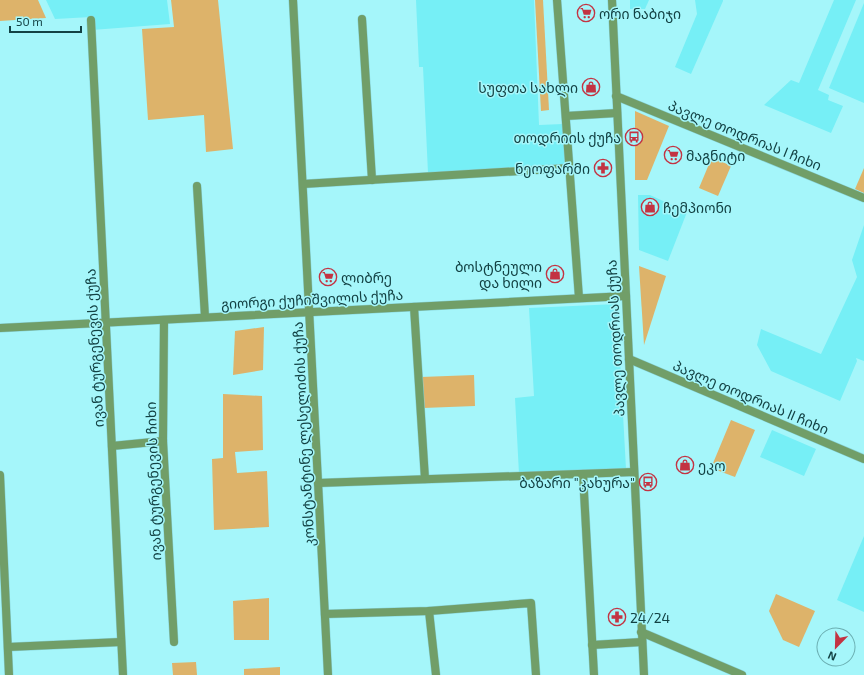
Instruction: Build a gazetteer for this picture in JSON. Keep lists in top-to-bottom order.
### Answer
{
  "streets": {
    "street": [
      "პავლე თოდრიას I ჩიხი",
      "გიორგი ქუჩიშვილის ქუჩა",
      "პავლე თოდრიას ქუჩა",
      "ივან ტურგენევის ქუჩა",
      "პავლე თოდრიას II ჩიხი",
      "კონსტანტინე ლესელიძის ქუჩა",
      "ივან ტურგენევის ჩიხი"
    ]
  },
  "crossings": [
    ["პავლე თოდრიას I ჩიხი", "პავლე თოდრიას ქუჩა"],
    ["გიორგი ქუჩიშვილის ქუჩა", "პავლე თოდრიას ქუჩა"],
    ["გიორგი ქუჩიშვილის ქუჩა", "ივან ტურგენევის ქუჩა"],
    ["გიორგი ქუჩიშვილის ქუჩა", "კონსტანტინე ლესელიძის ქუჩა"],
    ["გიორგი ქუჩიშვილის ქუჩა", "ივან ტურგენევის ჩიხი"],
    ["პავლე თოდრიას ქუჩა", "პავლე თოდრიას II ჩიხი"]
  ],
  "places": {
    "supermarket": ["ორი ნაბიჯი", "მაგნიტი", "ლიბრე"],
    "shop": [
      "სუფთა სახლი",
      "ჩემპიონი",
      "ბოსტნეული და ხილი",
      "ეკო"
    ],
    "bus stop": ["თოდრიის ქუჩა", "ბაზარი \"კახურა\""],
    "pharmacy": ["ნეოფარმი", "24/24"]
  },
  "scale_bar": "50 m",
  "north": "bottom left"
}
